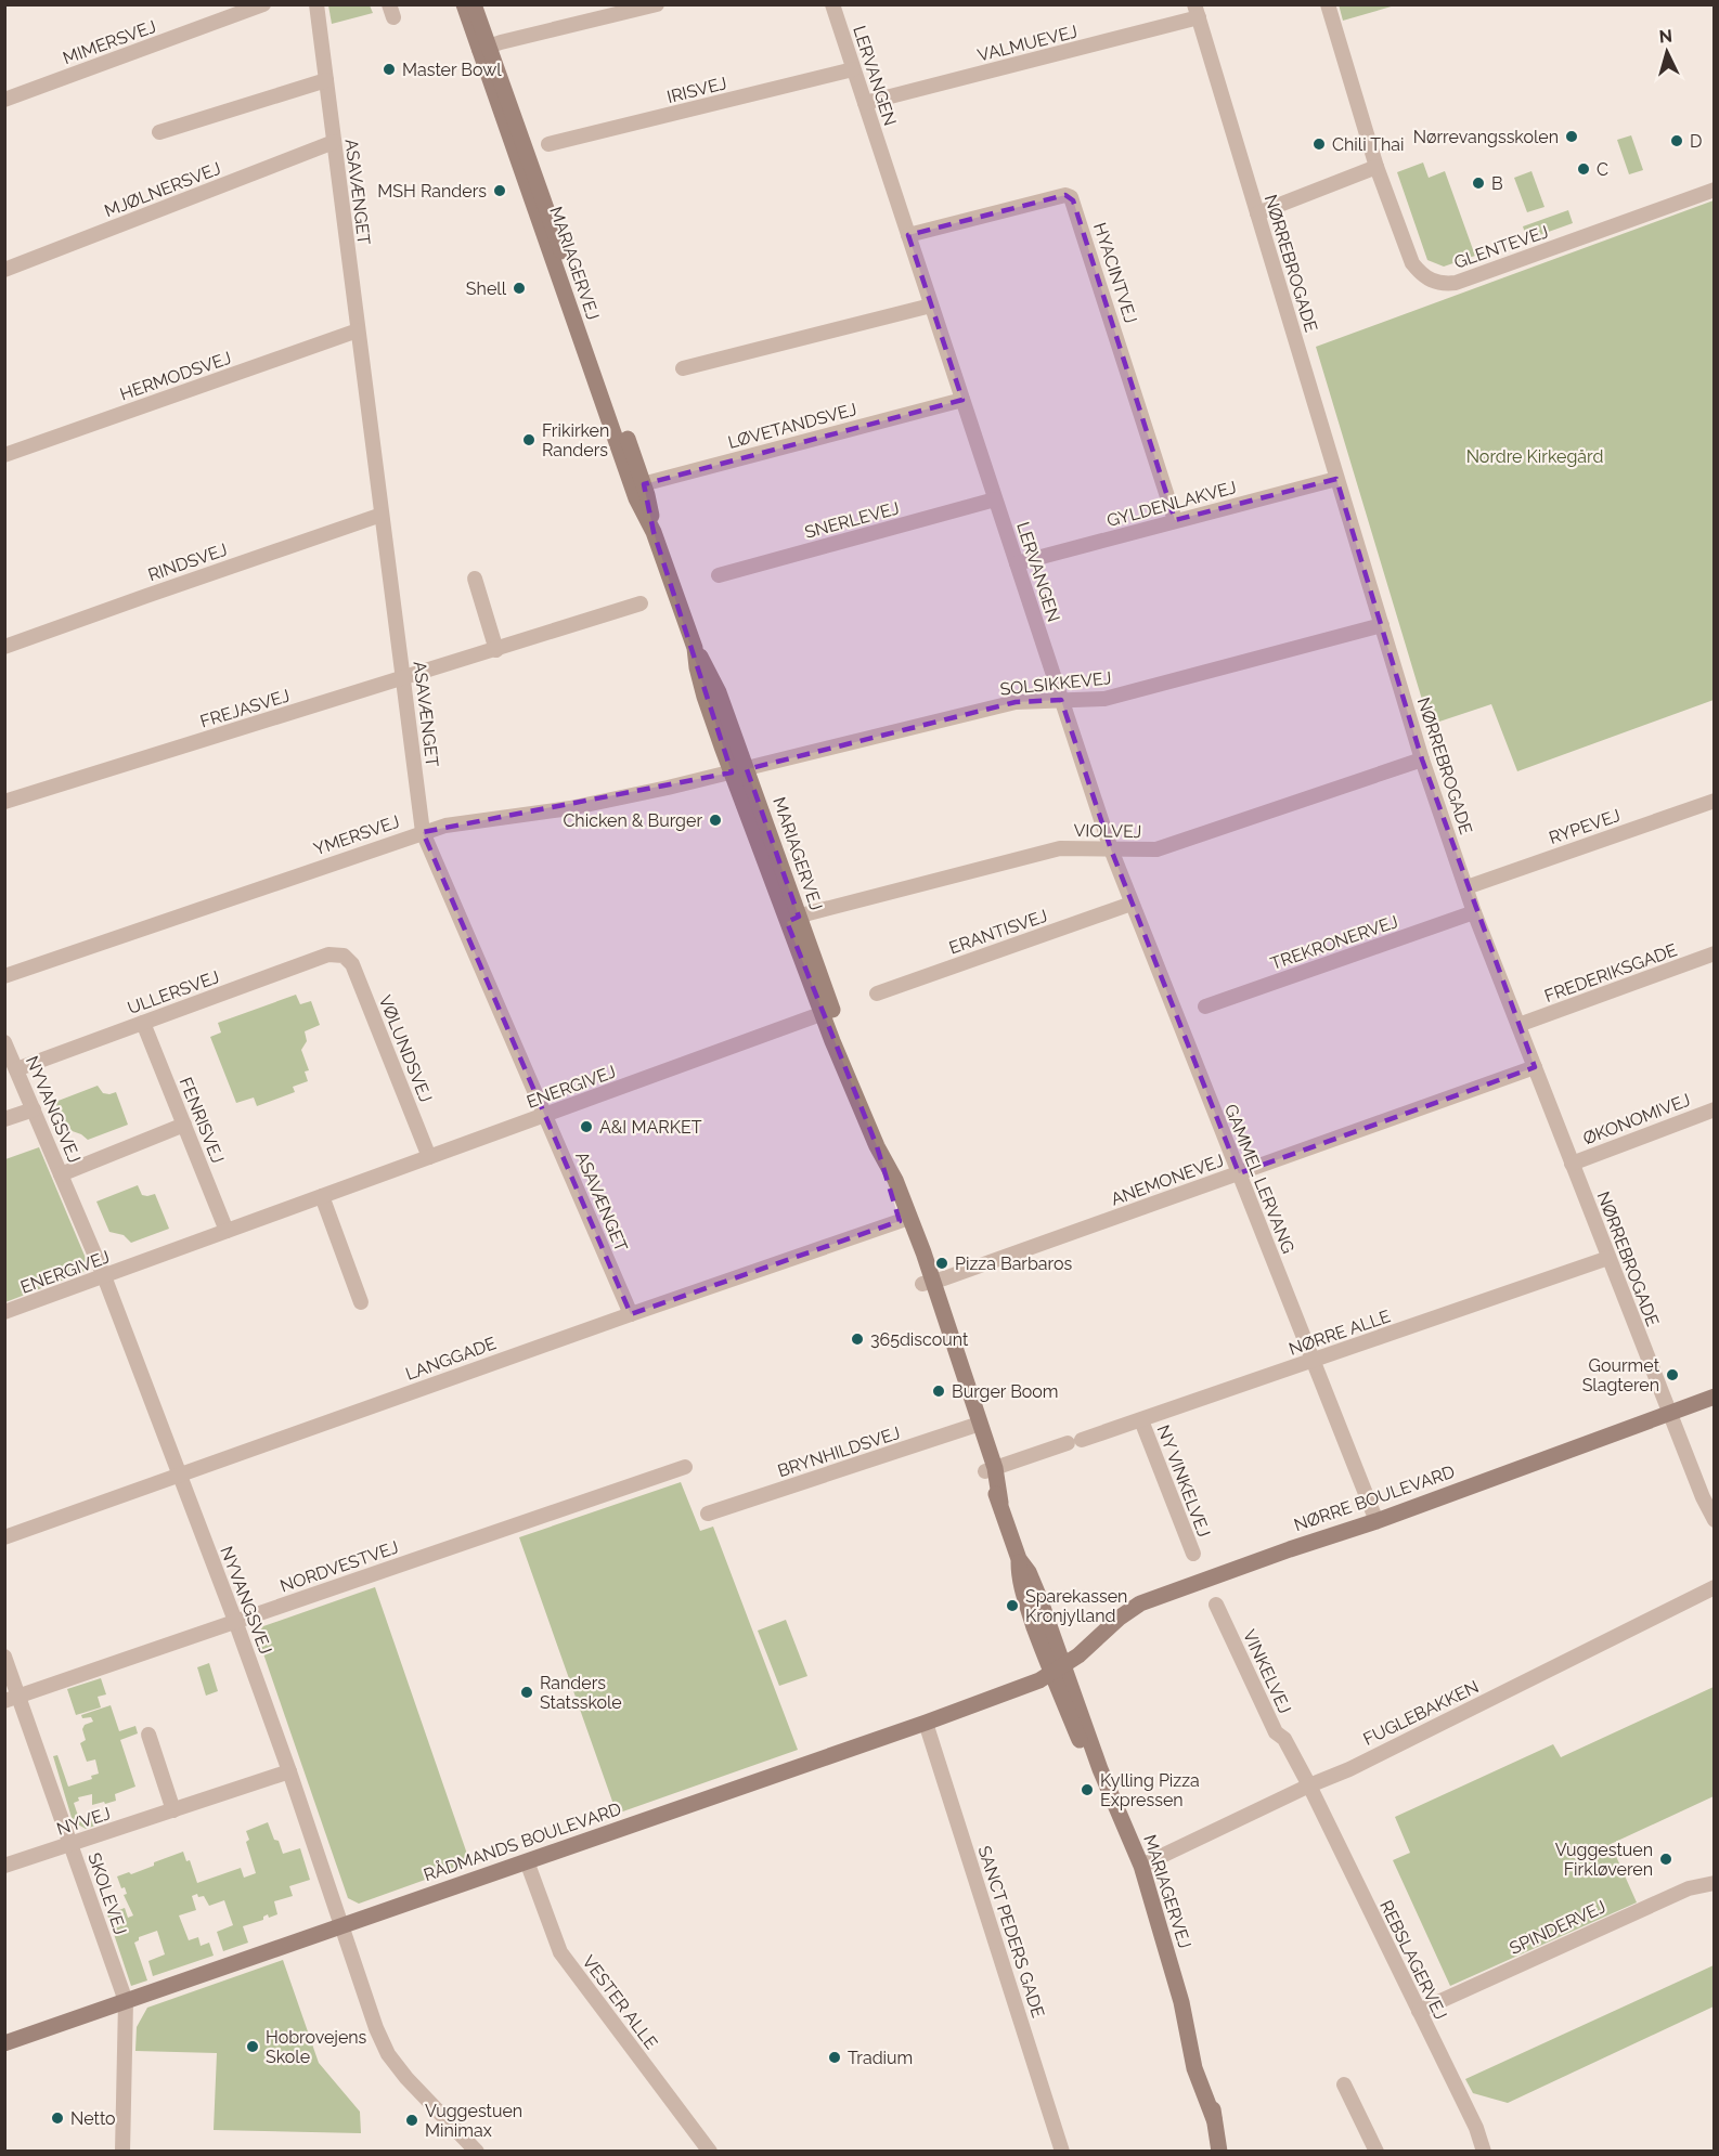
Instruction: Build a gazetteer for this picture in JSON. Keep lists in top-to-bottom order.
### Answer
{
  "streets": {
    "street": [
      "MIMERSVEJ",
      "VALMUEVEJ",
      "LERVANGEN",
      "IRISVEJ",
      "MJØLNERSVEJ",
      "ASAVÆNGET",
      "GLENTEVEJ",
      "MARIAGERVEJ",
      "NØRREBROGADE",
      "HYACINTVEJ",
      "HERMODSVEJ",
      "LØVETANDSVEJ",
      "GYLDENLAKVEJ",
      "SNERLEVEJ",
      "RINDSVEJ",
      "SOLSIKKEVEJ",
      "FREJASVEJ",
      "RYPEVEJ",
      "VIOLVEJ",
      "YMERSVEJ",
      "ERANTISVEJ",
      "TREKRONERVEJ",
      "FREDERIKSGADE",
      "ULLERSVEJ",
      "VØLUNDSVEJ",
      "ENERGIVEJ",
      "NYVANGSVEJ",
      "ØKONOMIVEJ",
      "FENRISVEJ",
      "GAMMEL LERVANG",
      "ANEMONEVEJ",
      "NØRRE ALLE",
      "LANGGADE",
      "BRYNHILDSVEJ",
      "NY VINKELVEJ",
      "NØRRE BOULEVARD",
      "NORDVESTVEJ",
      "VINKELVEJ",
      "FUGLEBAKKEN",
      "NYVEJ",
      "RÅDMANDS BOULEVARD",
      "SKOLEVEJ",
      "SPINDERVEJ",
      "SANCT PEDERS GADE",
      "REBSLAGERVEJ",
      "VESTER ALLE"
    ]
  },
  "crossings": [
    ["VALMUEVEJ", "LERVANGEN"],
    ["VALMUEVEJ", "NØRREBROGADE"],
    ["LERVANGEN", "IRISVEJ"],
    ["LERVANGEN", "HYACINTVEJ"],
    ["LERVANGEN", "LØVETANDSVEJ"],
    ["LERVANGEN", "GYLDENLAKVEJ"],
    ["LERVANGEN", "SNERLEVEJ"],
    ["LERVANGEN", "SOLSIKKEVEJ"],
    ["LERVANGEN", "VIOLVEJ"],
    ["LERVANGEN", "GAMMEL LERVANG"],
    ["MJØLNERSVEJ", "ASAVÆNGET"],
    ["ASAVÆNGET", "HERMODSVEJ"],
    ["ASAVÆNGET", "RINDSVEJ"],
    ["ASAVÆNGET", "FREJASVEJ"],
    ["ASAVÆNGET", "YMERSVEJ"],
    ["ASAVÆNGET", "ENERGIVEJ"],
    ["ASAVÆNGET", "LANGGADE"],
    ["MARIAGERVEJ", "LØVETANDSVEJ"],
    ["MARIAGERVEJ", "SOLSIKKEVEJ"],
    ["MARIAGERVEJ", "VIOLVEJ"],
    ["MARIAGERVEJ", "YMERSVEJ"],
    ["MARIAGERVEJ", "ENERGIVEJ"],
    ["MARIAGERVEJ", "ANEMONEVEJ"],
    ["MARIAGERVEJ", "NØRRE ALLE"],
    ["MARIAGERVEJ", "LANGGADE"],
    ["MARIAGERVEJ", "BRYNHILDSVEJ"],
    ["MARIAGERVEJ", "NØRRE BOULEVARD"],
    ["MARIAGERVEJ", "FUGLEBAKKEN"],
    ["MARIAGERVEJ", "RÅDMANDS BOULEVARD"],
    ["NØRREBROGADE", "GYLDENLAKVEJ"],
    ["NØRREBROGADE", "SOLSIKKEVEJ"],
    ["NØRREBROGADE", "RYPEVEJ"],
    ["NØRREBROGADE", "VIOLVEJ"],
    ["NØRREBROGADE", "TREKRONERVEJ"],
    ["NØRREBROGADE", "FREDERIKSGADE"],
    ["NØRREBROGADE", "ØKONOMIVEJ"],
    ["NØRREBROGADE", "ANEMONEVEJ"],
    ["NØRREBROGADE", "NØRRE ALLE"],
    ["NØRREBROGADE", "NØRRE BOULEVARD"],
    ["HYACINTVEJ", "GYLDENLAKVEJ"],
    ["SOLSIKKEVEJ", "YMERSVEJ"],
    ["VIOLVEJ", "GAMMEL LERVANG"],
    ["ERANTISVEJ", "GAMMEL LERVANG"],
    ["ULLERSVEJ", "VØLUNDSVEJ"],
    ["ULLERSVEJ", "NYVANGSVEJ"],
    ["ULLERSVEJ", "FENRISVEJ"],
    ["VØLUNDSVEJ", "ENERGIVEJ"],
    ["ENERGIVEJ", "NYVANGSVEJ"],
    ["ENERGIVEJ", "FENRISVEJ"],
    ["NYVANGSVEJ", "LANGGADE"],
    ["NYVANGSVEJ", "NORDVESTVEJ"],
    ["NYVANGSVEJ", "NYVEJ"],
    ["NYVANGSVEJ", "RÅDMANDS BOULEVARD"],
    ["GAMMEL LERVANG", "ANEMONEVEJ"],
    ["GAMMEL LERVANG", "NØRRE ALLE"],
    ["GAMMEL LERVANG", "NØRRE BOULEVARD"],
    ["NØRRE ALLE", "NY VINKELVEJ"],
    ["NØRRE BOULEVARD", "RÅDMANDS BOULEVARD"],
    ["NORDVESTVEJ", "SKOLEVEJ"],
    ["VINKELVEJ", "FUGLEBAKKEN"],
    ["VINKELVEJ", "REBSLAGERVEJ"],
    ["FUGLEBAKKEN", "REBSLAGERVEJ"],
    ["NYVEJ", "SKOLEVEJ"],
    ["RÅDMANDS BOULEVARD", "SKOLEVEJ"],
    ["RÅDMANDS BOULEVARD", "SANCT PEDERS GADE"],
    ["RÅDMANDS BOULEVARD", "VESTER ALLE"],
    ["SPINDERVEJ", "REBSLAGERVEJ"]
  ],
  "parks": ["Nordre Kirkegård"],
  "places": [
    "Master Bowl",
    "Nørrevangsskolen",
    "D",
    "Chili Thai",
    "C",
    "B",
    "MSH Randers",
    "Shell",
    "Frikirken Randers",
    "Chicken & Burger",
    "A&I MARKET",
    "Pizza Barbaros",
    "365discount",
    "Gourmet Slagteren",
    "Burger Boom",
    "Sparekassen Kronjylland",
    "Randers Statsskole",
    "Kylling Pizza Expressen",
    "Vuggestuen Firkløveren",
    "Hobrovejens Skole",
    "Tradium",
    "Netto",
    "Vuggestuen Minimax"
  ],
  "north": "top"
}
